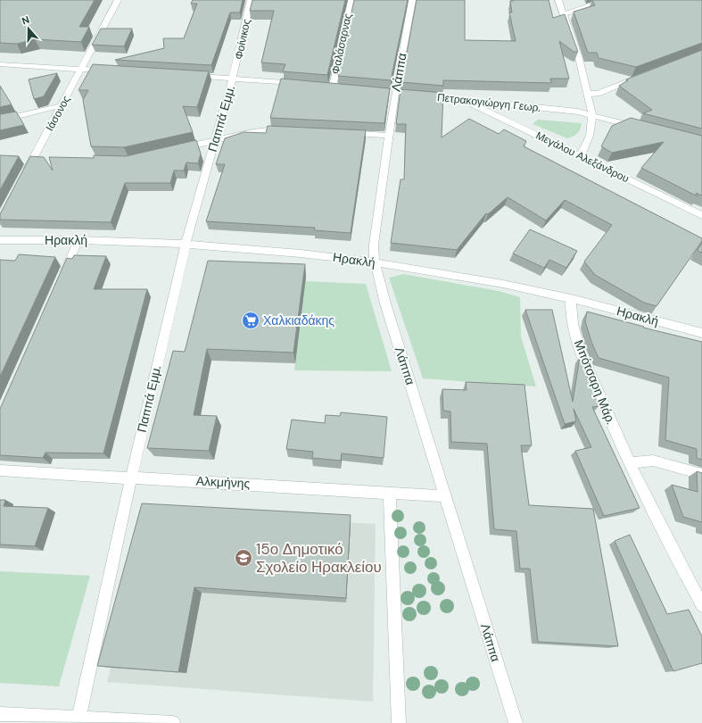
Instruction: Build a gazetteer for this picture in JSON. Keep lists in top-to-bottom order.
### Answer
{
  "streets": {
    "street": [
      "Φοίνικος",
      "Φαλάσαρνας",
      "Λάππα",
      "Πετρακογιώργη Γεωρ.",
      "Ιάσονος",
      "Παππά Εμμ.",
      "Μεγάλου Αλεξάνδρου",
      "Ηρακλή",
      "Μπότσαρη Μάρ.",
      "Αλκμήνης"
    ]
  },
  "crossings": [
    ["Φοίνικος", "Παππά Εμμ."],
    ["Λάππα", "Ηρακλή"],
    ["Λάππα", "Αλκμήνης"],
    ["Πετρακογιώργη Γεωρ.", "Μεγάλου Αλεξάνδρου"],
    ["Παππά Εμμ.", "Ηρακλή"],
    ["Παππά Εμμ.", "Αλκμήνης"],
    ["Ηρακλή", "Μπότσαρη Μάρ."]
  ],
  "places": {
    "supermarket": ["Χαλκιαδάκης"],
    "school or university": ["15ο Δημοτικό Σχολείο Ηρακλείου"]
  },
  "north": "top"
}
